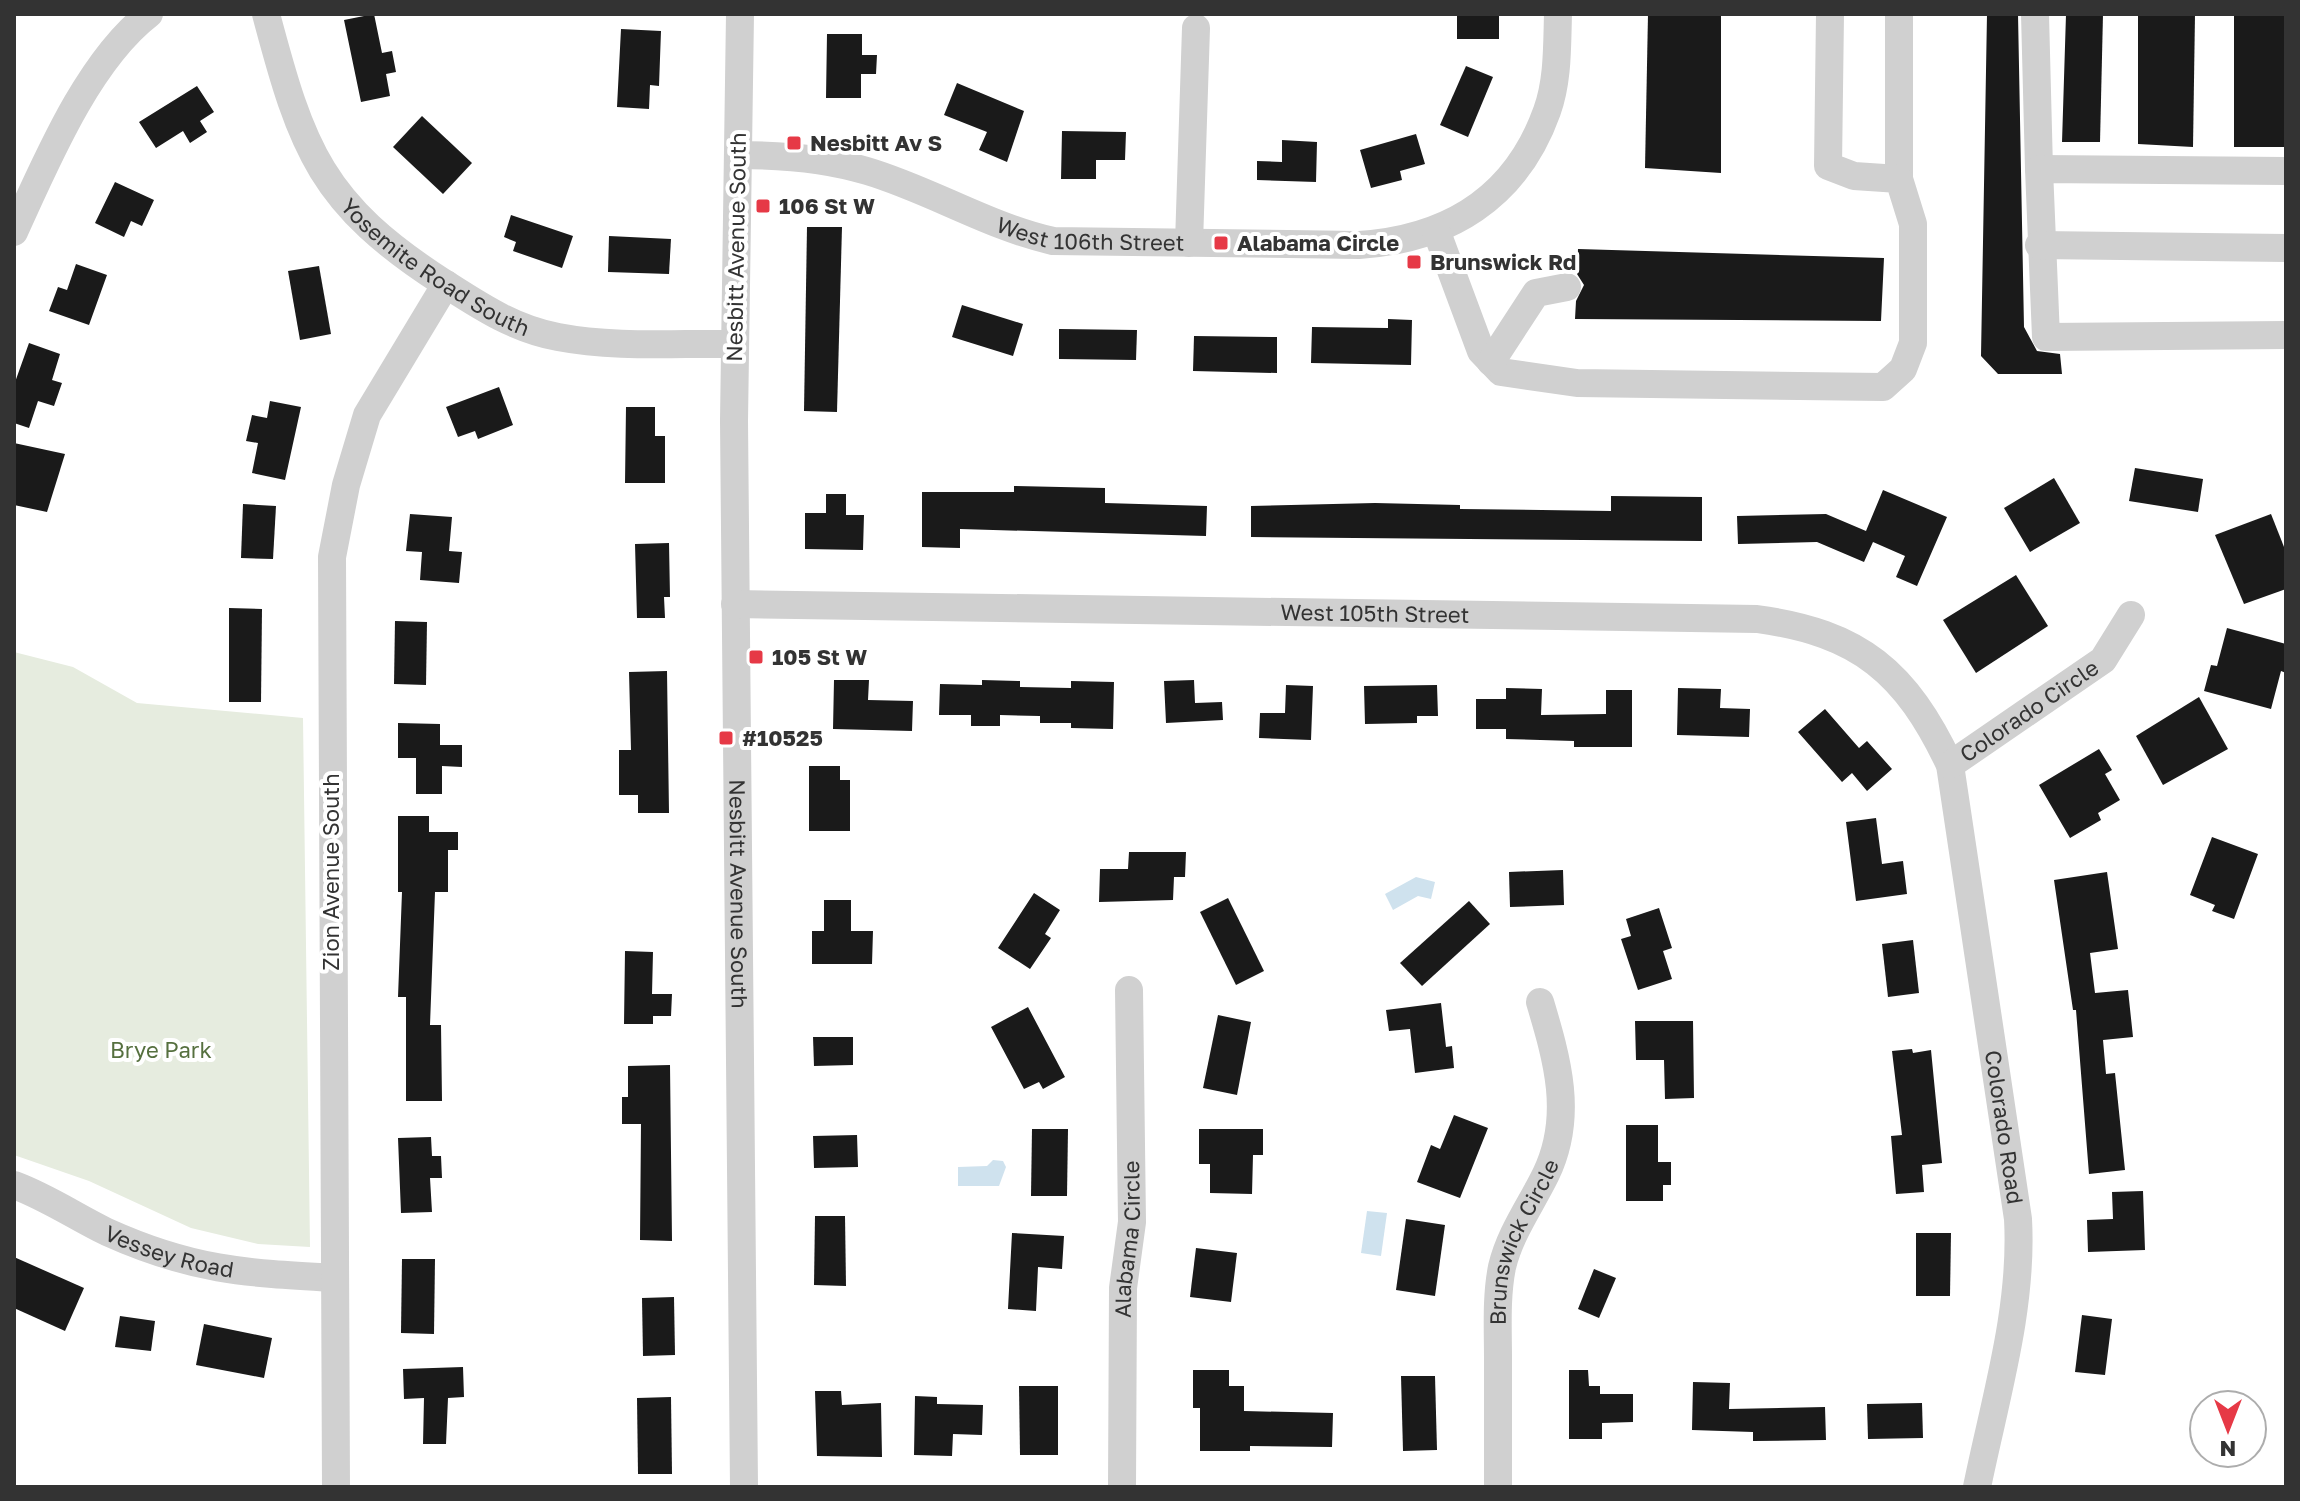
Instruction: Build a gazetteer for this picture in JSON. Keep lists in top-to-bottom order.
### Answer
{
  "streets": {
    "street": [
      "West 106th Street",
      "Nesbitt Avenue South",
      "Yosemite Road South",
      "West 105th Street",
      "Colorado Circle",
      "Zion Avenue South",
      "Colorado Road",
      "Alabama Circle",
      "Brunswick Circle",
      "Vessey Road"
    ]
  },
  "crossings": [
    ["West 106th Street", "Nesbitt Avenue South"],
    ["Nesbitt Avenue South", "Yosemite Road South"],
    ["Nesbitt Avenue South", "West 105th Street"],
    ["Yosemite Road South", "Zion Avenue South"],
    ["West 105th Street", "Colorado Circle"],
    ["West 105th Street", "Colorado Road"],
    ["Colorado Circle", "Colorado Road"],
    ["Zion Avenue South", "Vessey Road"]
  ],
  "parks": ["Brye Park"],
  "places": {
    "transit": [
      "Nesbitt Av S",
      "106 St W",
      "Alabama Circle",
      "Brunswick Rd",
      "105 St W",
      "#10525"
    ]
  },
  "north": "bottom"
}
